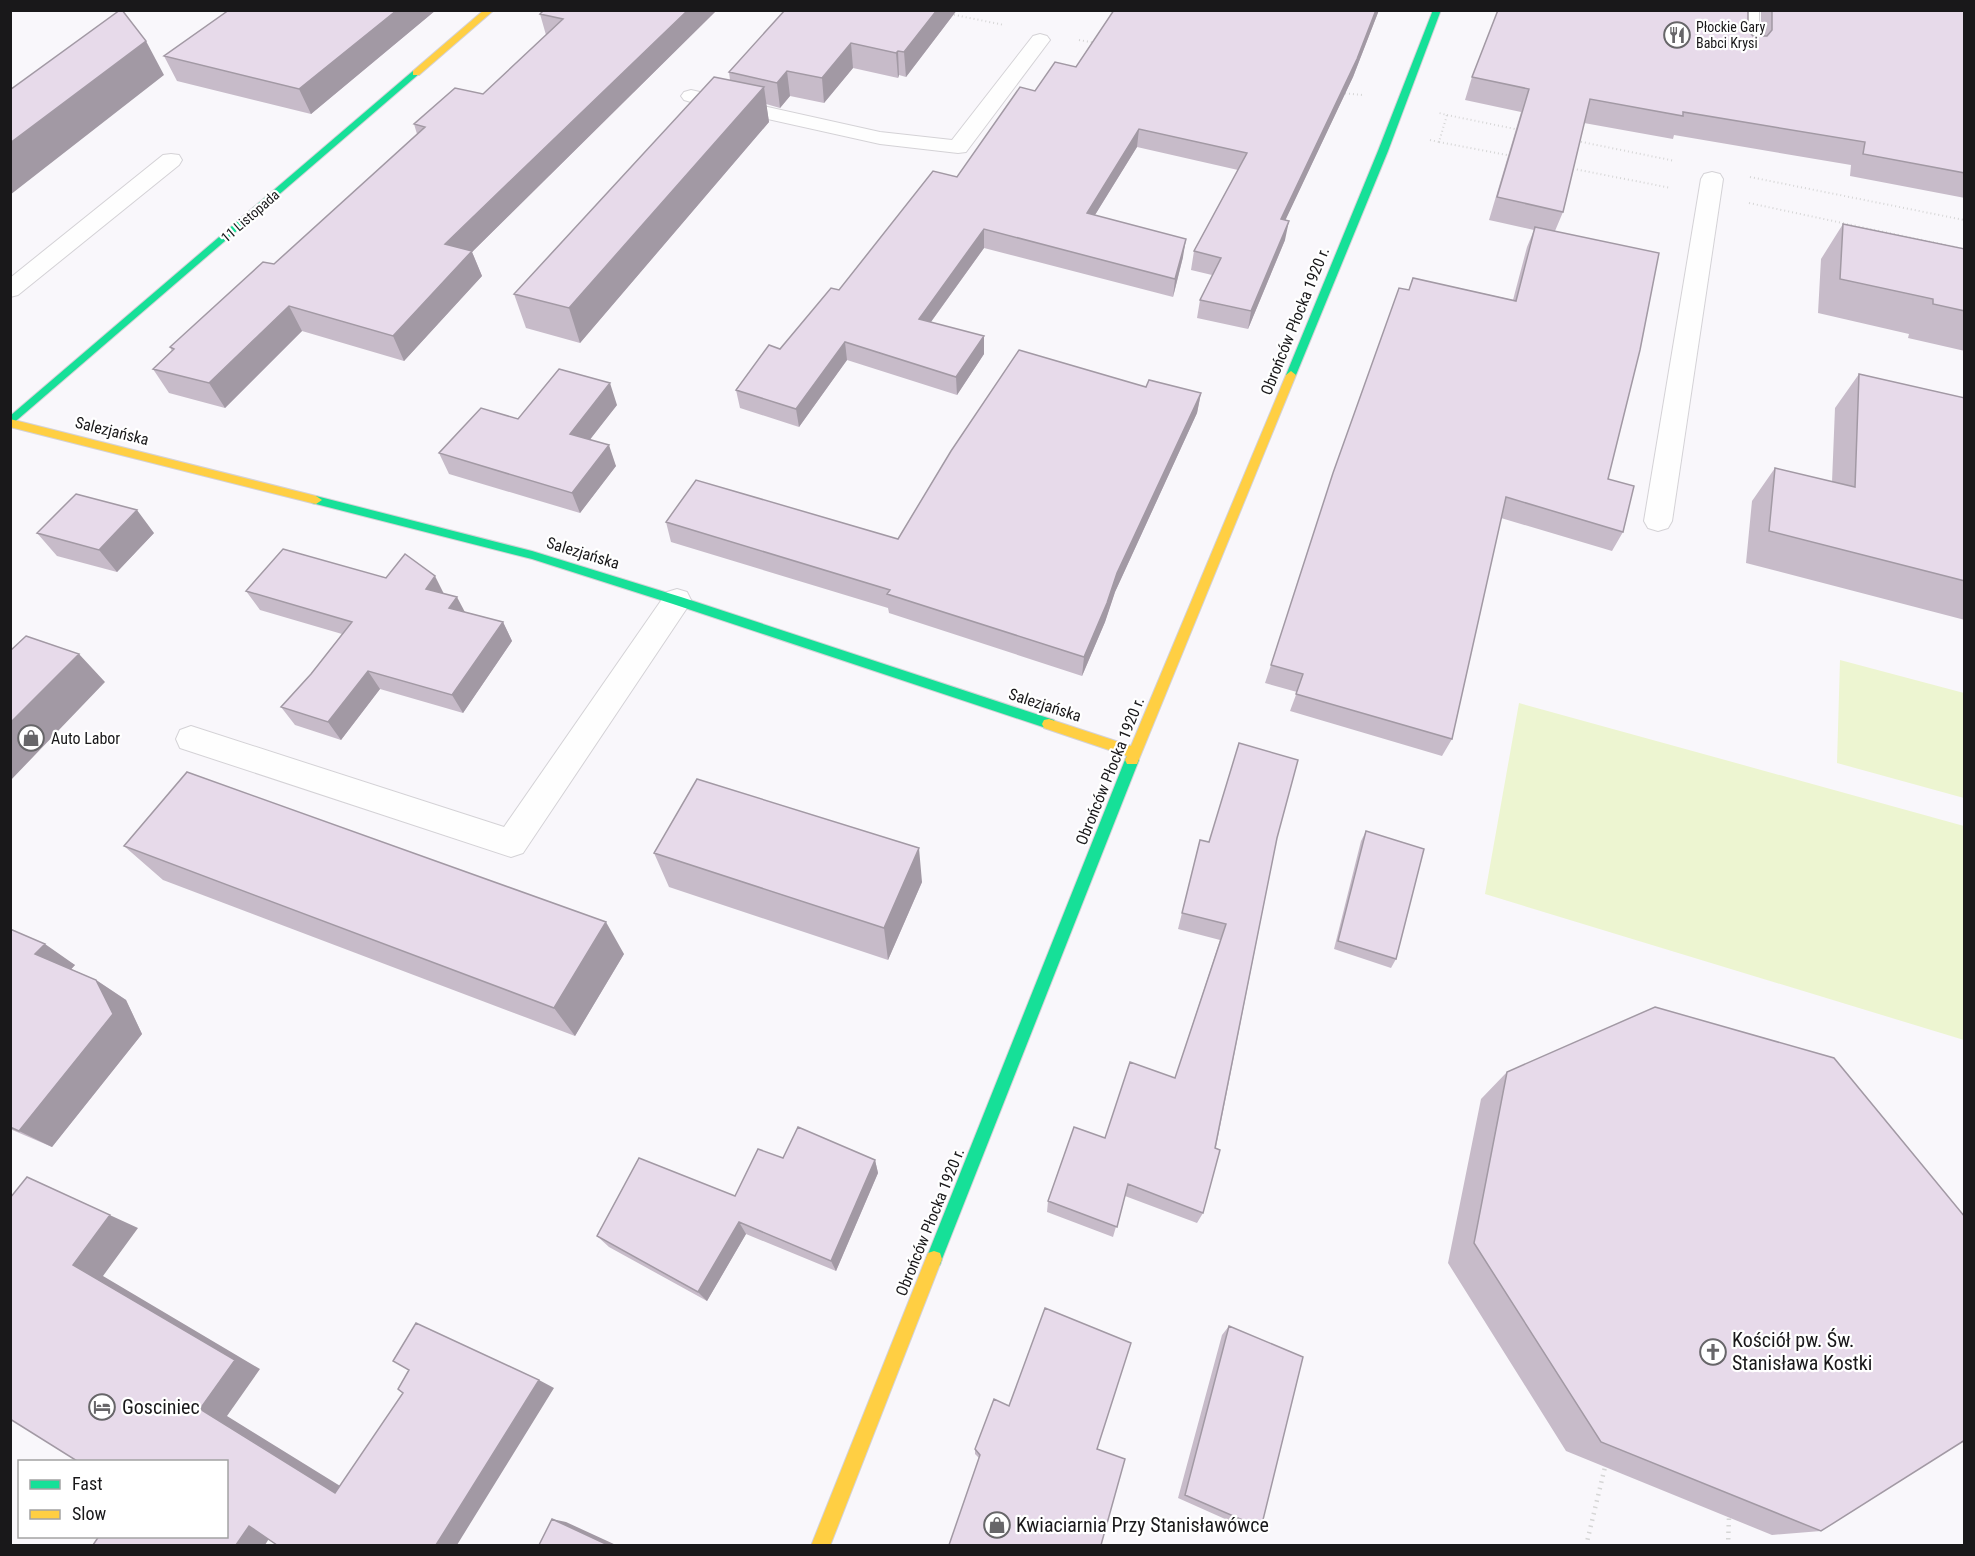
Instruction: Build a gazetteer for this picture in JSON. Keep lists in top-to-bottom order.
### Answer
{
  "streets": {
    "street": ["11 Listopada", "Obrońców Płocka 1920 r.", "Salezjańska"]
  },
  "crossings": [
    ["11 Listopada", "Salezjańska"],
    ["Obrońców Płocka 1920 r.", "Salezjańska"]
  ],
  "places": {
    "restaurant": ["Płockie Gary Babci Krysi"],
    "shop": ["Auto Labor", "Kwiaciarnia Przy Stanisławówce"],
    "church": ["Kościół pw. Św. Stanisława Kostki"],
    "hotel": ["Gosciniec"]
  },
  "legend": ["Fast", "Slow"]
}
